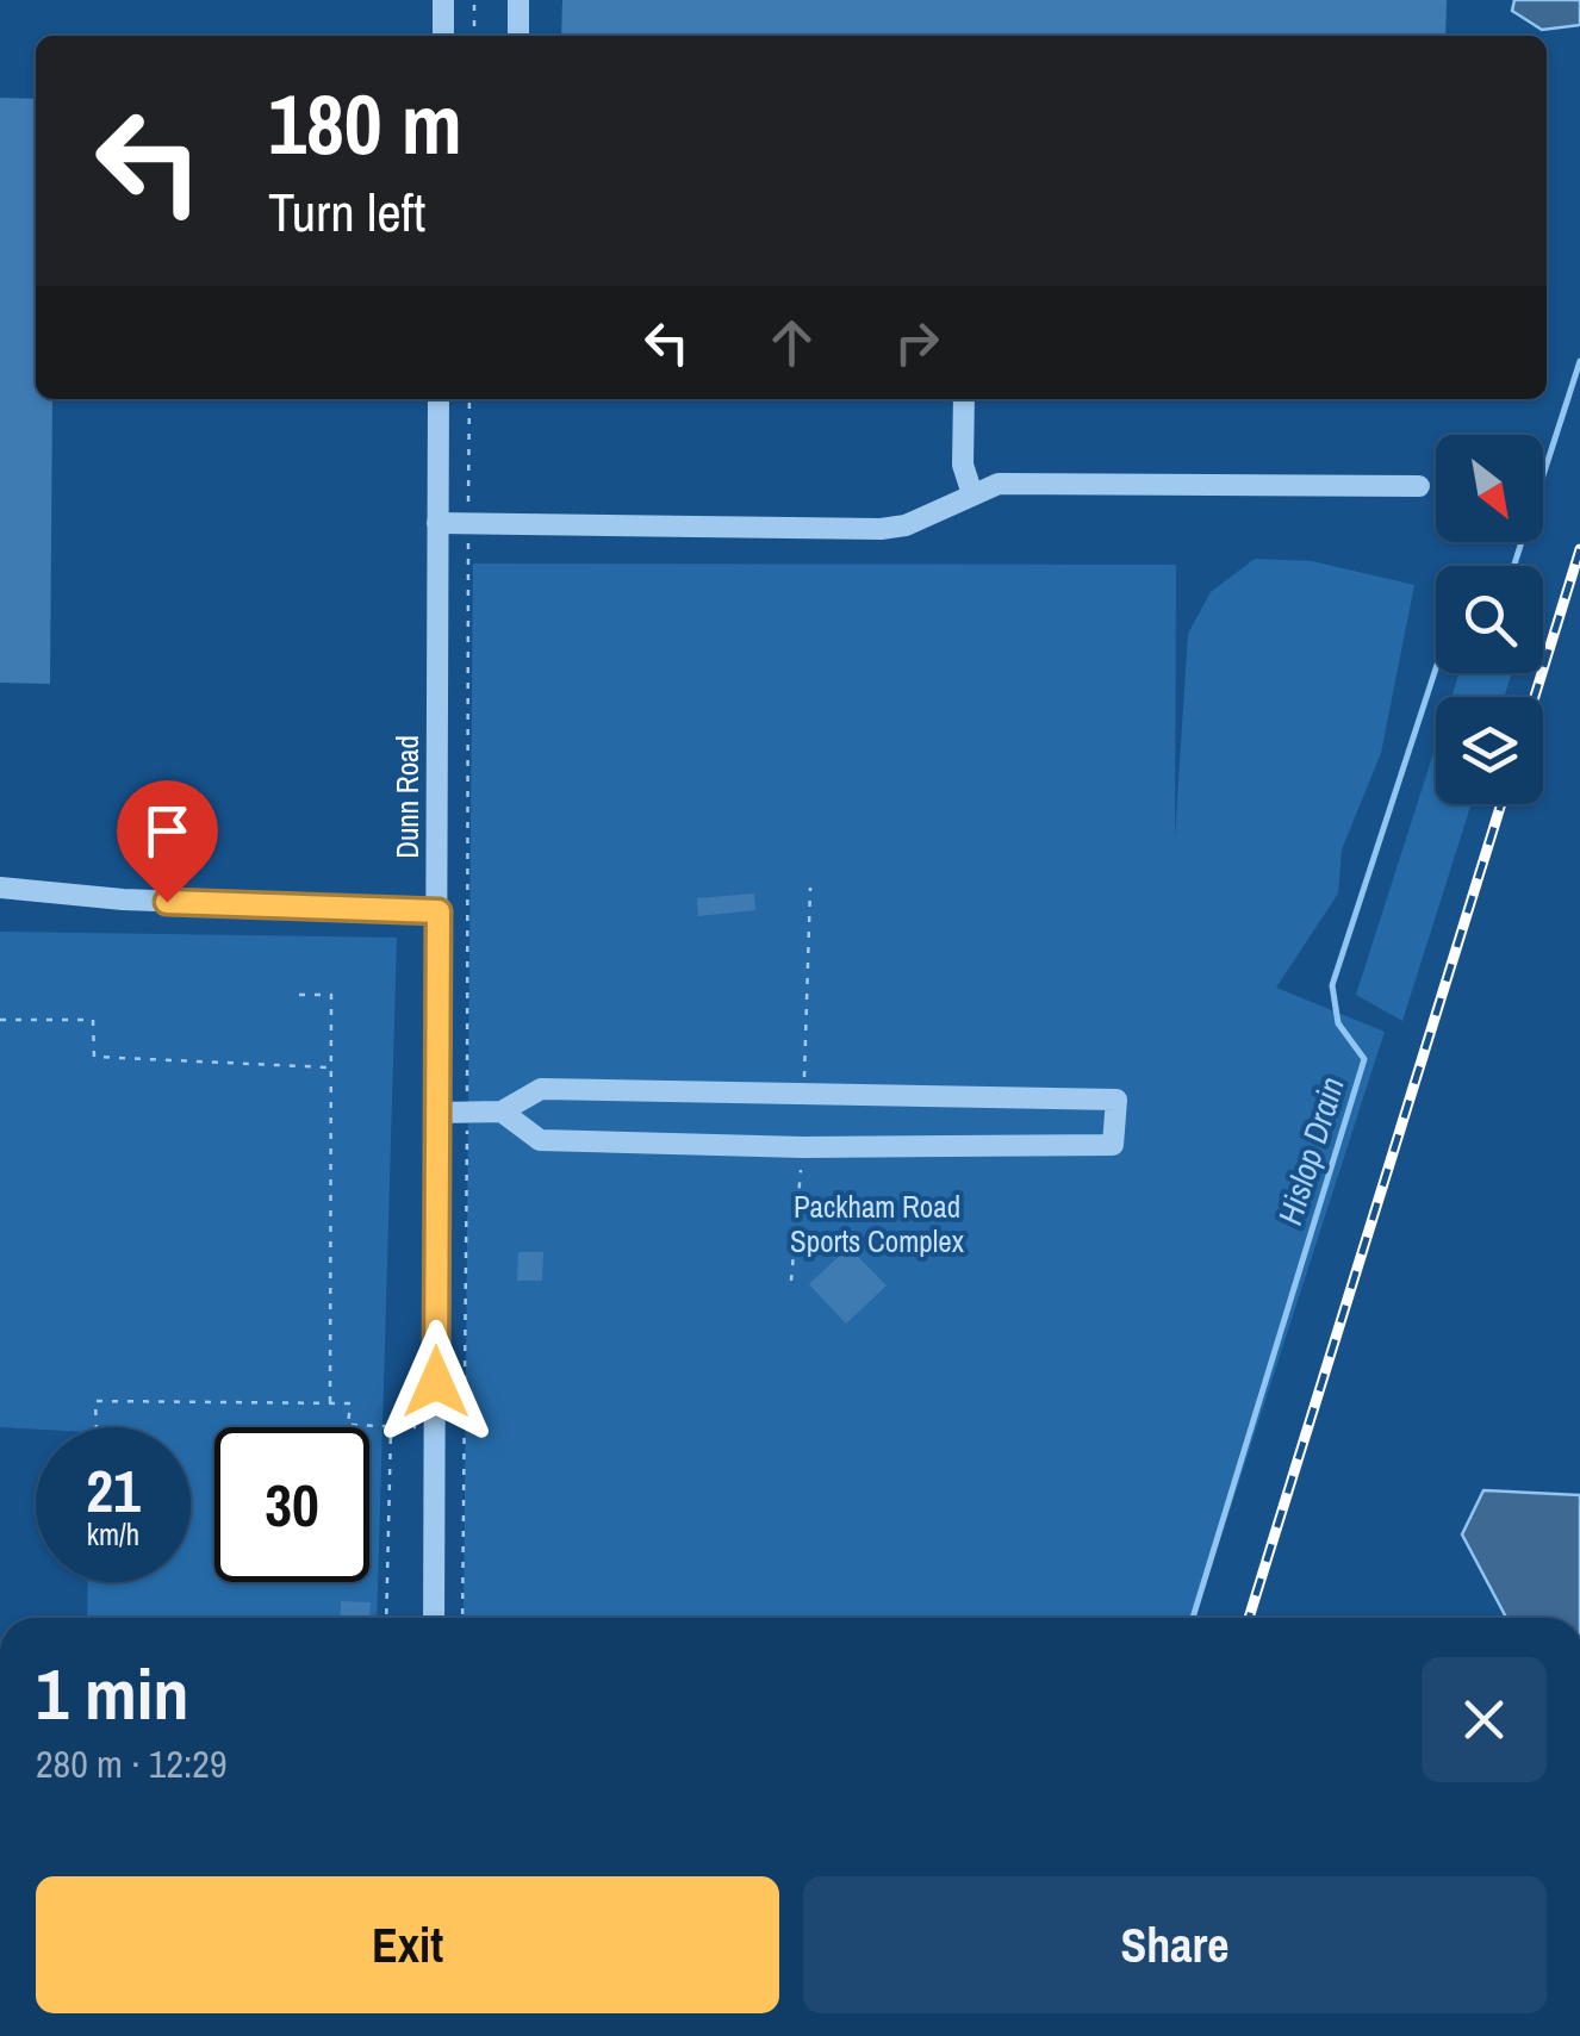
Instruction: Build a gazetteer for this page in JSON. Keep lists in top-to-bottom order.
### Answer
{
  "streets": {
    "street": ["Dunn Road"]
  },
  "water": ["Hislop Drain"],
  "parks": ["Packham Road Sports Complex"],
  "north": "bottom right",
  "page": {
    "turn": ["180 m", "Turn left"],
    "speed": "21 km/h",
    "limit": "30",
    "heading": ["1 min", "280 m · 12:29"],
    "buttons": ["Exit", "Share"]
  }
}
